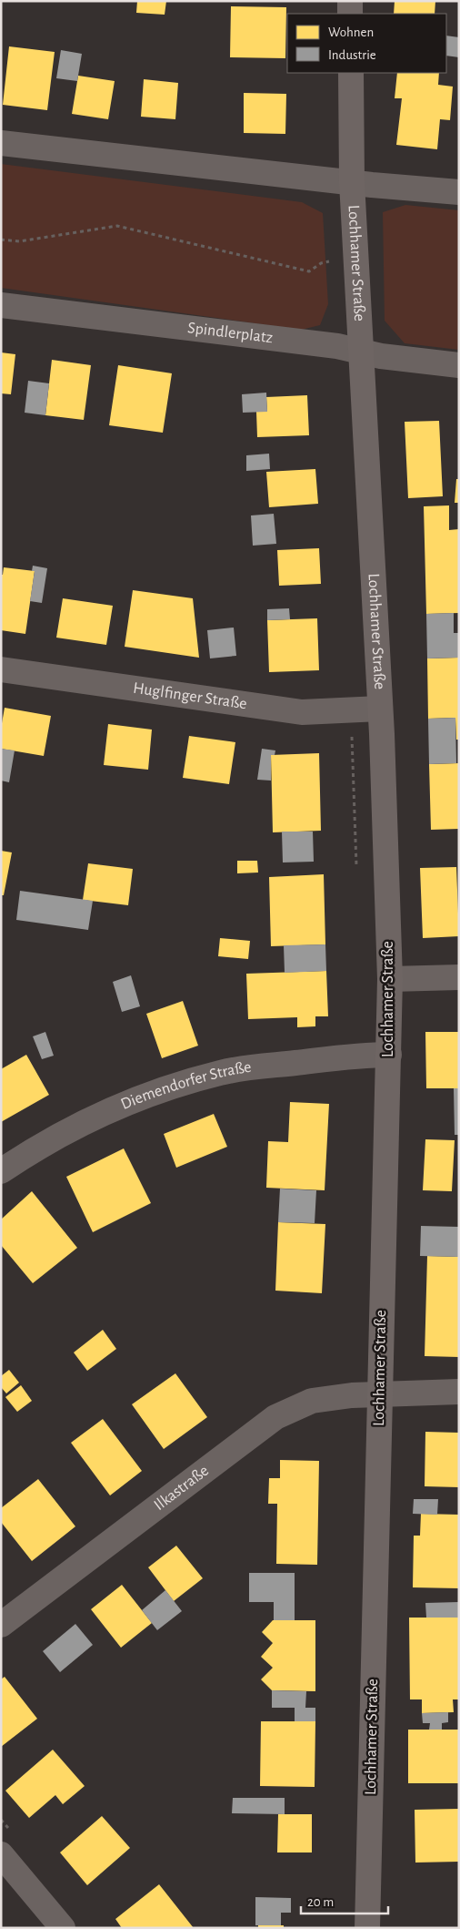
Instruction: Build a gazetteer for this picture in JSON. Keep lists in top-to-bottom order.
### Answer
{
  "streets": {
    "main road": ["Lochhamer Straße"],
    "street": [
      "Spindlerplatz",
      "Huglfinger Straße",
      "Diemendorfer Straße",
      "Ilkastraße"
    ]
  },
  "crossings": [
    ["Lochhamer Straße", "Spindlerplatz"],
    ["Lochhamer Straße", "Huglfinger Straße"],
    ["Lochhamer Straße", "Diemendorfer Straße"],
    ["Lochhamer Straße", "Ilkastraße"]
  ],
  "legend": ["Wohnen", "Industrie"],
  "scale_bar": "20 m"
}
